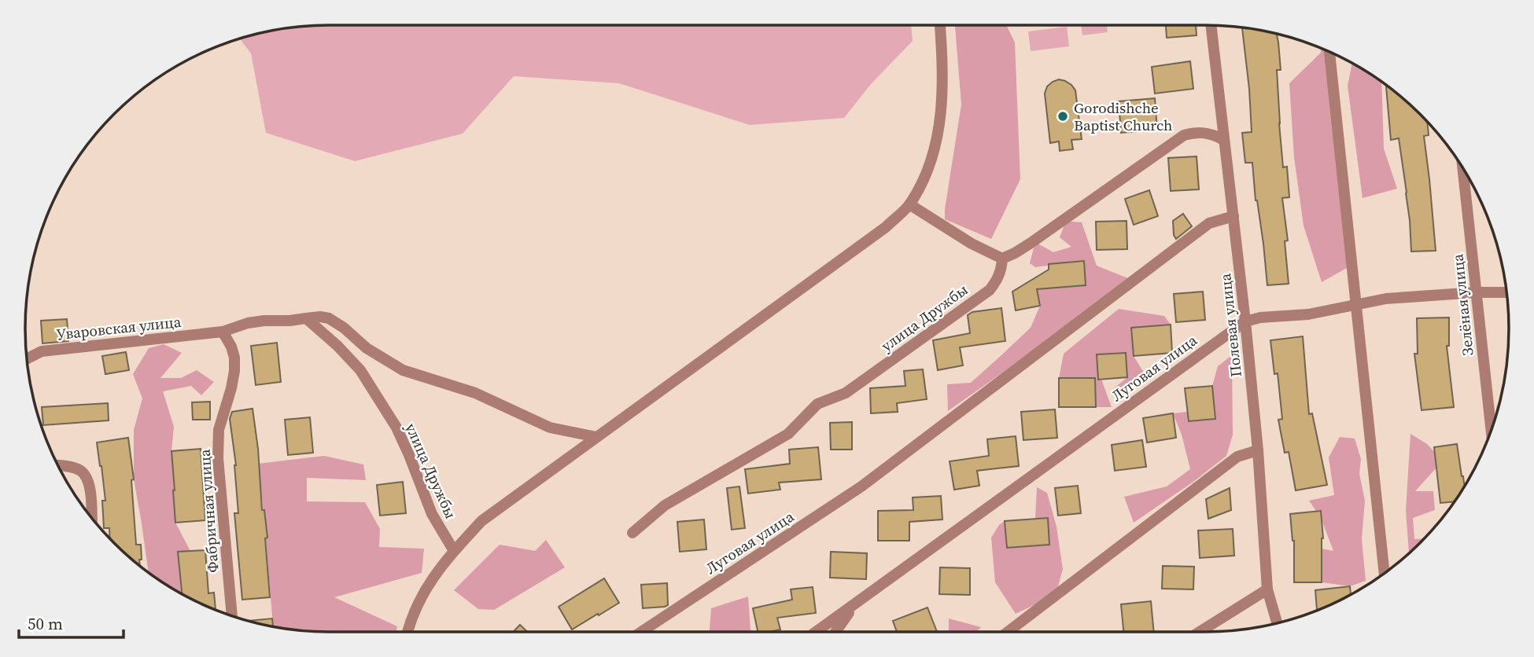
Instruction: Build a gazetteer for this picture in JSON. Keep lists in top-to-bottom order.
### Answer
{
  "streets": {
    "street": [
      "Зелёная улица",
      "улица Дружбы",
      "Полевая улица",
      "Уваровская улица",
      "Луговая улица",
      "Фабричная улица"
    ]
  },
  "crossings": [
    ["Зелёная улица", "Луговая улица"],
    ["Полевая улица", "Луговая улица"],
    ["Уваровская улица", "Фабричная улица"]
  ],
  "places": ["Gorodishche Baptist Church"],
  "scale_bar": "50 m"
}
